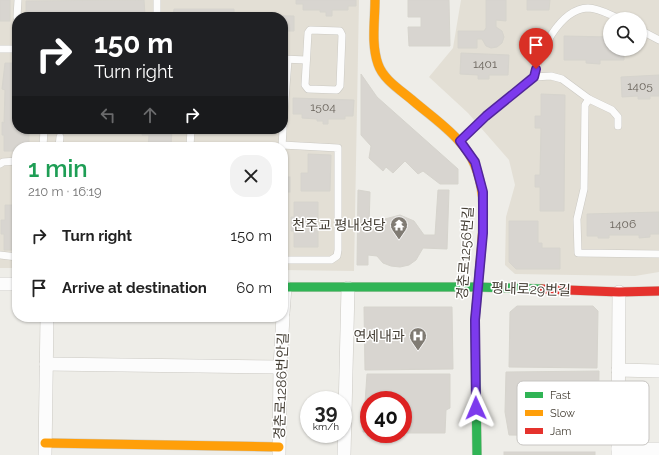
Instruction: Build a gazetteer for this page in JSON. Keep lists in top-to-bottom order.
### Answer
{
  "streets": {
    "street": ["경춘로1256번길", "평내로29번길", "경춘로1286번안길"]
  },
  "crossings": [
    ["경춘로1256번길", "평내로29번길"]
  ],
  "places": {
    "temple": ["천주교 평내성당"],
    "hospital": ["연세내과"]
  },
  "house_numbers": [
    "1401",
    "1405",
    "1504",
    "1406"
  ],
  "legend": ["Fast", "Slow", "Jam"],
  "page": {
    "turn": ["150 m", "Turn right"],
    "heading": ["1 min", "210 m · 16:19"],
    "list": [
      {
        "name": "Turn right",
        "value": "150 m"
      },
      {
        "name": "Arrive at destination",
        "value": "60 m"
      }
    ],
    "speed": "39 km/h",
    "limit": "40"
  }
}
